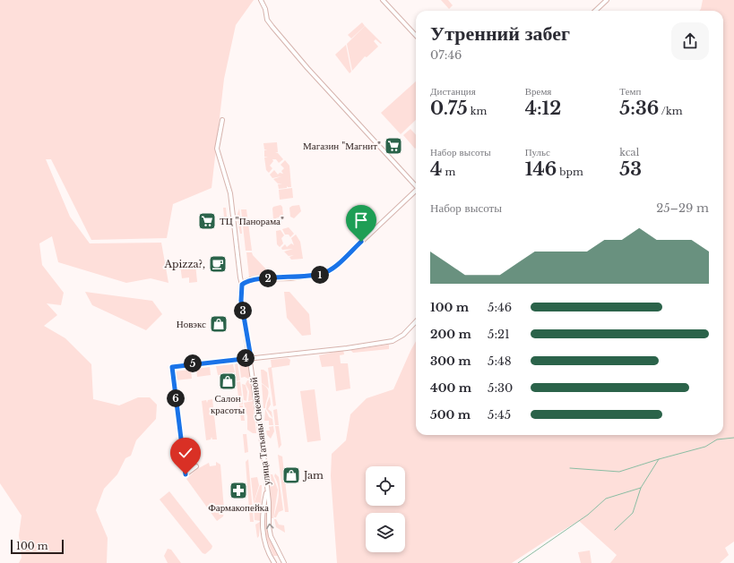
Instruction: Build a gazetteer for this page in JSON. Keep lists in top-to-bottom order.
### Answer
{
  "streets": {
    "street": ["улица Татьяны Снежиной"]
  },
  "places": {
    "supermarket": ["Магазин \"Магнит\"", "ТЦ \"Панорама\""],
    "cafe": ["Apizza?,"],
    "shop": ["Новэкс", "Салон красоты", "Jam"],
    "pharmacy": ["Фармакопейка"]
  },
  "scale_bar": "100 m",
  "page": {
    "heading": ["Утренний забег", "07:46"],
    "stats": [
      ["Дистанция", "0.75 km"],
      ["Время", "4:12"],
      ["Темп", "5:36 /km"],
      ["Набор высоты", "4 m"],
      ["Пульс", "146 bpm"],
      ["kcal", "53"]
    ],
    "chart": ["Набор высоты", "25–29 m"],
    "pins": [
      "1",
      "2",
      "3",
      "4",
      "5",
      "6"
    ],
    "list": [
      {
        "name": "100 m",
        "note": "5:46"
      },
      {
        "name": "200 m",
        "note": "5:21"
      },
      {
        "name": "300 m",
        "note": "5:48"
      },
      {
        "name": "400 m",
        "note": "5:30"
      },
      {
        "name": "500 m",
        "note": "5:45"
      }
    ],
    "scale": "100 m"
  }
}
